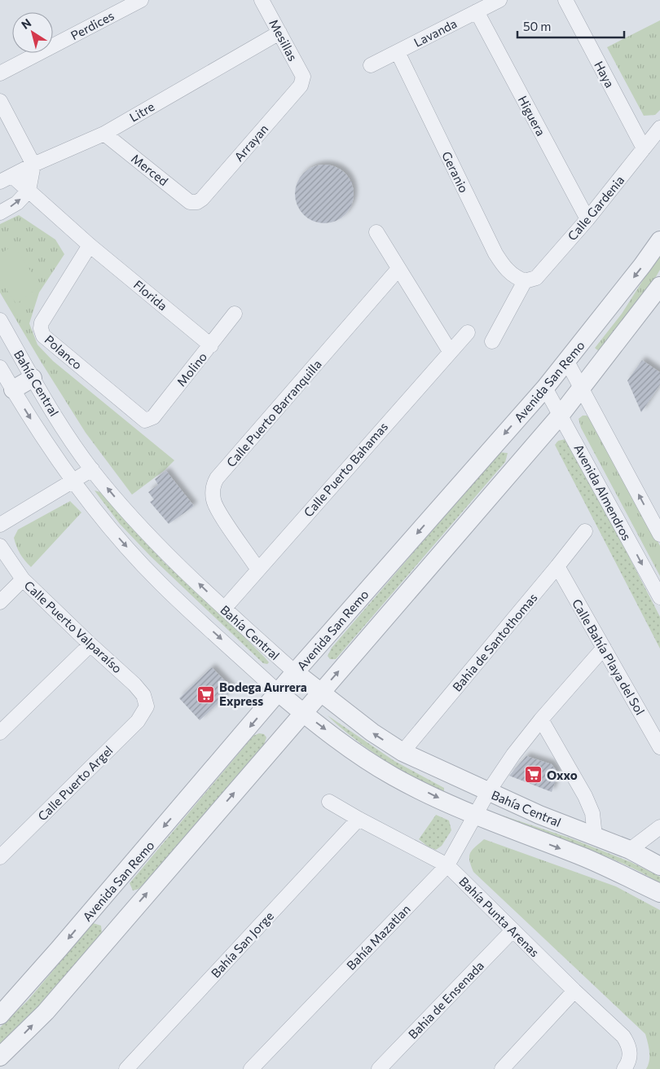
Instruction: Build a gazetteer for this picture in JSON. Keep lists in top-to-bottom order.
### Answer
{
  "streets": {
    "street": [
      "Perdices",
      "Lavanda",
      "Mesillas",
      "Haya",
      "Litre",
      "Higuera",
      "Arrayan",
      "Merced",
      "Geranio",
      "Calle Gardenia",
      "Florida",
      "Polanco",
      "Molino",
      "Avenida San Remo",
      "Bahía Central",
      "Calle Puerto Barranquilla",
      "Calle Puerto Bahamas",
      "Avenida Almendros",
      "Calle Puerto Valparaíso",
      "Bahia de Santothomas",
      "Calle Bahía Playa del Sol",
      "Calle Puerto Argel",
      "Bahía Punta Arenas",
      "Bahía Mazatlan",
      "Bahía San Jorge",
      "Bahia de Ensenada"
    ]
  },
  "crossings": [
    ["Lavanda", "Higuera"],
    ["Lavanda", "Geranio"],
    ["Mesillas", "Litre"],
    ["Mesillas", "Arrayan"],
    ["Haya", "Calle Gardenia"],
    ["Litre", "Merced"],
    ["Litre", "Florida"],
    ["Higuera", "Calle Gardenia"],
    ["Arrayan", "Merced"],
    ["Geranio", "Calle Gardenia"],
    ["Florida", "Polanco"],
    ["Florida", "Molino"],
    ["Polanco", "Molino"],
    ["Avenida San Remo", "Bahía Central"],
    ["Avenida San Remo", "Avenida Almendros"],
    ["Bahía Central", "Calle Puerto Bahamas"],
    ["Bahía Central", "Bahia de Santothomas"],
    ["Bahía Central", "Bahía Mazatlan"],
    ["Calle Puerto Barranquilla", "Calle Puerto Bahamas"],
    ["Calle Puerto Valparaíso", "Calle Puerto Argel"],
    ["Bahia de Santothomas", "Calle Bahía Playa del Sol"],
    ["Calle Bahía Playa del Sol", "Bahía Mazatlan"],
    ["Bahía Punta Arenas", "Bahía Mazatlan"],
    ["Bahía Punta Arenas", "Bahía San Jorge"],
    ["Bahía Punta Arenas", "Bahia de Ensenada"]
  ],
  "places": {
    "supermarket": ["Bodega Aurrera Express", "Oxxo"]
  },
  "scale_bar": "50 m",
  "north": "top left"
}
